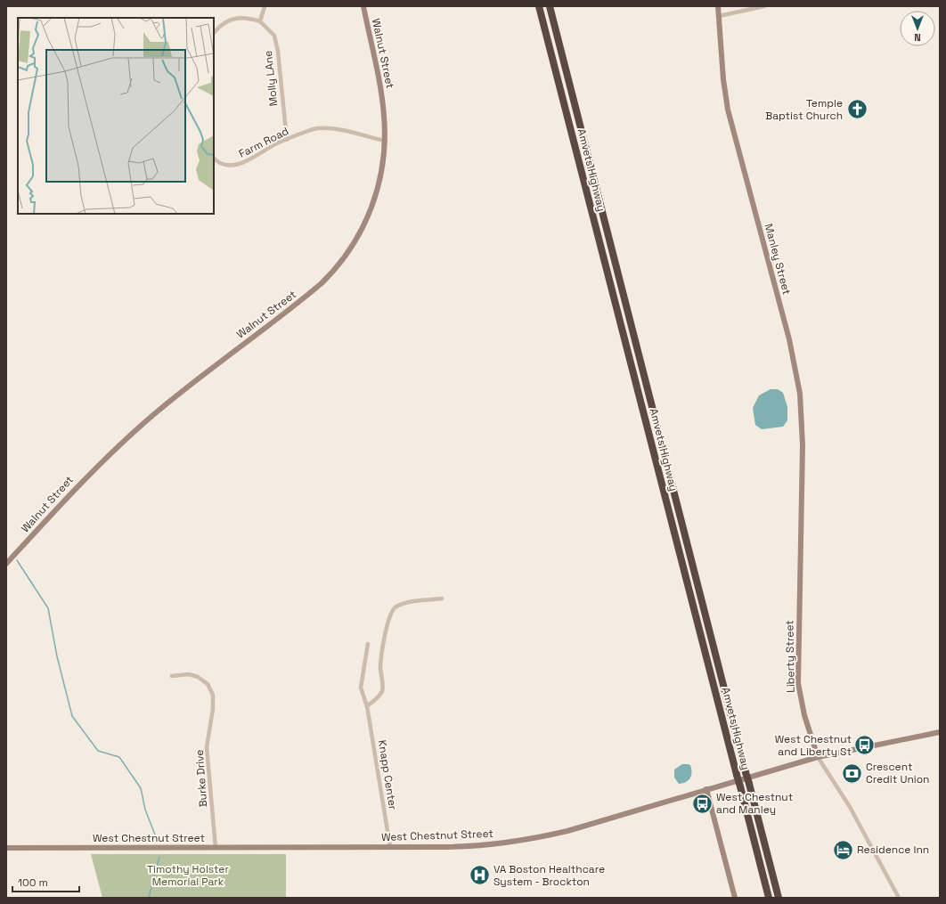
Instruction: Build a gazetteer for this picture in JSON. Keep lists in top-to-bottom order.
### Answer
{
  "streets": {
    "highway": ["Amvets Highway"],
    "main road": [
      "Walnut Street",
      "Manley Street",
      "Liberty Street",
      "West Chestnut Street"
    ],
    "street": [
      "Molly LAne",
      "Farm Road",
      "Knapp Center",
      "Burke Drive"
    ]
  },
  "crossings": [
    ["Walnut Street", "Farm Road"],
    ["Molly LAne", "Farm Road"],
    ["Manley Street", "Liberty Street"],
    ["Liberty Street", "West Chestnut Street"],
    ["Knapp Center", "West Chestnut Street"],
    ["Burke Drive", "West Chestnut Street"]
  ],
  "parks": ["Timothy Holster Memorial Park"],
  "places": {
    "church": ["Temple Baptist Church"],
    "bus stop": ["West Chestnut and Liberty St", "West Chestnut and Manley"],
    "bank": ["Crescent Credit Union"],
    "hotel": ["Residence Inn"],
    "hospital": ["VA Boston Healthcare System - Brockton"]
  },
  "scale_bar": "100 m",
  "north": "bottom"
}
